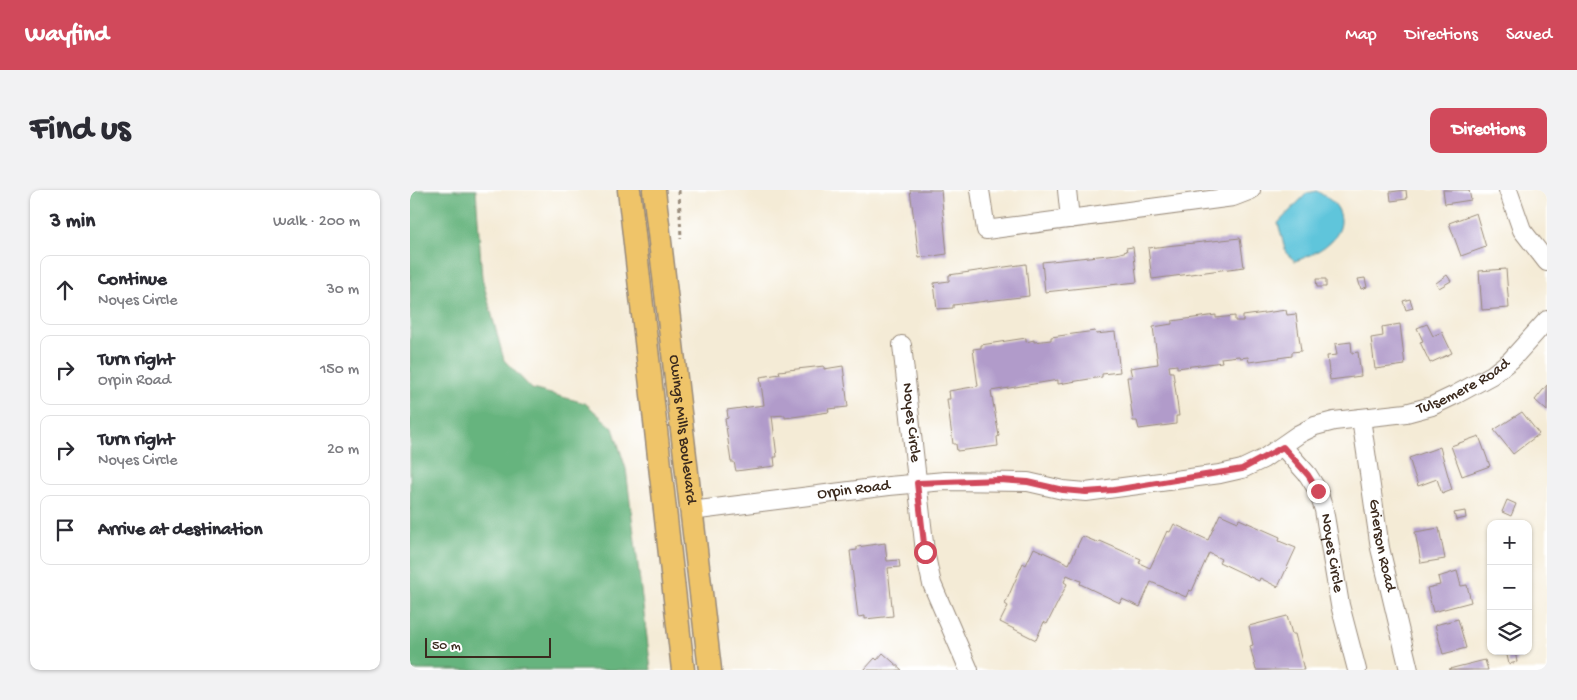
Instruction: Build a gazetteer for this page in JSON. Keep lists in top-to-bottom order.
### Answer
{
  "streets": {
    "main road": ["Owings Mills Boulevard"],
    "street": [
      "Tulsemere Road",
      "Noyes Circle",
      "Orpin Road",
      "Grierson Road"
    ]
  },
  "crossings": [
    ["Tulsemere Road", "Orpin Road"],
    ["Tulsemere Road", "Grierson Road"],
    ["Noyes Circle", "Orpin Road"],
    ["Owings Mills Boulevard", "Orpin Road"],
    ["Orpin Road", "Grierson Road"]
  ],
  "scale_bar": "50 m",
  "page": {
    "header": "Wayfind",
    "nav": ["Map", "Directions", "Saved"],
    "buttons": "Directions",
    "title": "Find us",
    "heading": ["3 min", "Walk · 200 m"],
    "list": [
      ["Continue", "Noyes Circle", "30 m"],
      ["Turn right", "Orpin Road", "150 m"],
      ["Turn right", "Noyes Circle", "20 m"],
      "Arrive at destination"
    ],
    "map_buttons": ["+", "−"],
    "scale": "50 m"
  }
}
